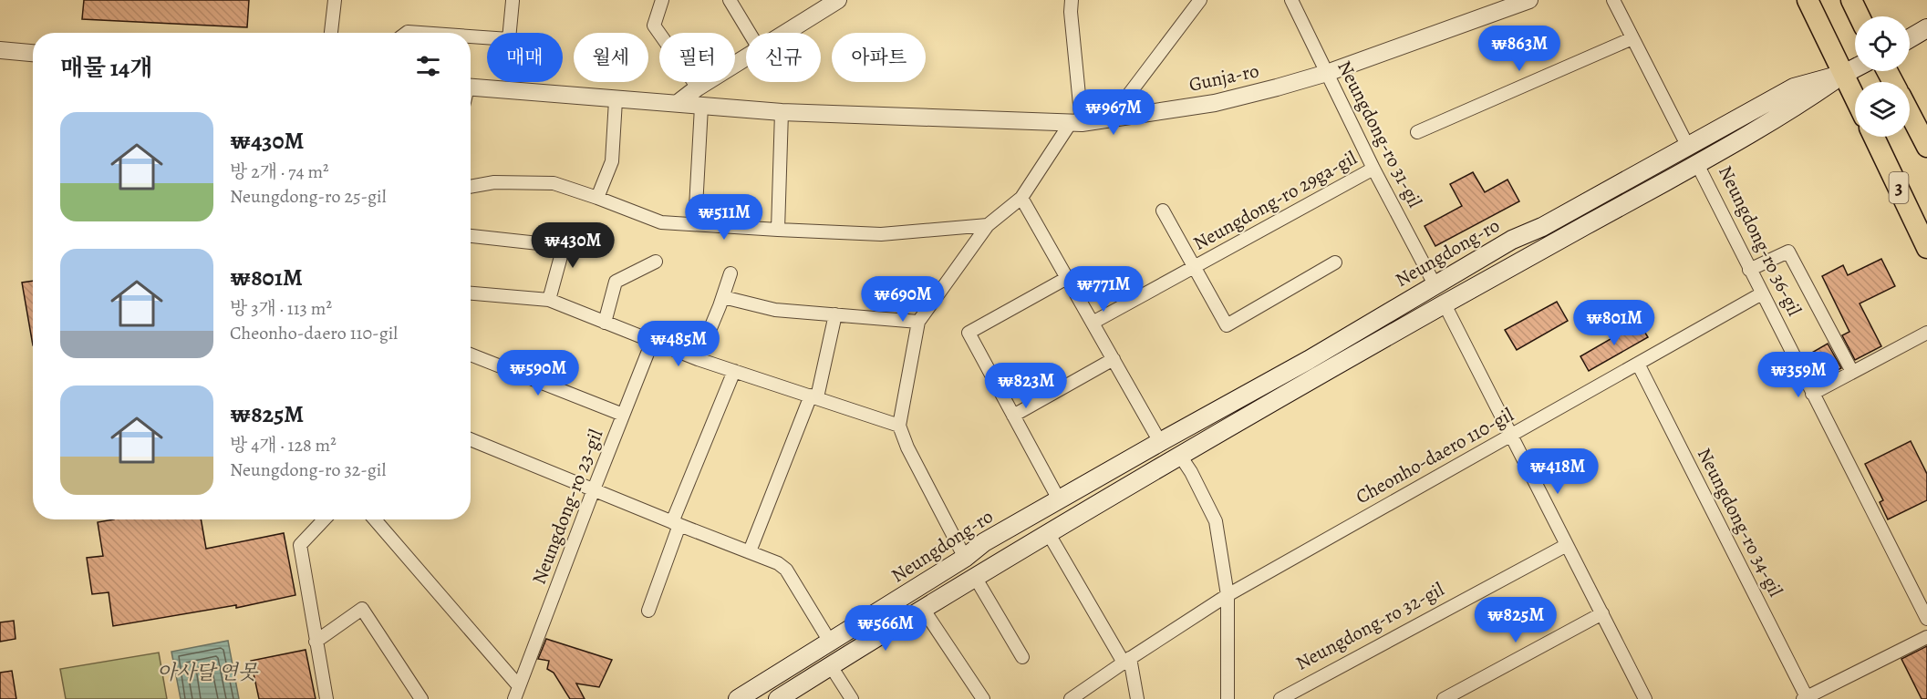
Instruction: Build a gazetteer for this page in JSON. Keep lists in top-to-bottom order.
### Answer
{
  "streets": {
    "main road": ["3", "Neungdong-ro 36-gil", "Neungdong-ro"],
    "street": [
      "Gunja-ro",
      "Neungdong-ro 31-gil",
      "Neungdong-ro 29ga-gil",
      "Cheonho-daero 110-gil",
      "Neungdong-ro 23-gil",
      "Neungdong-ro 34-gil",
      "Neungdong-ro 32-gil"
    ]
  },
  "crossings": [
    ["Gunja-ro", "Neungdong-ro 31-gil"],
    ["Neungdong-ro 31-gil", "Neungdong-ro 29ga-gil"],
    ["Neungdong-ro 31-gil", "Neungdong-ro"],
    ["Neungdong-ro 36-gil", "Neungdong-ro"],
    ["Neungdong-ro 36-gil", "Cheonho-daero 110-gil"],
    ["Cheonho-daero 110-gil", "Neungdong-ro 34-gil"]
  ],
  "water": ["아사달 연못"],
  "page": {
    "price": [
      "₩863M",
      "₩967M",
      "₩511M",
      "₩430M",
      "₩771M",
      "₩690M",
      "₩801M",
      "₩485M",
      "₩590M",
      "₩359M",
      "₩823M",
      "₩418M",
      "₩825M",
      "₩566M"
    ],
    "chip": [
      "매매",
      "월세",
      "필터",
      "신규",
      "아파트"
    ],
    "heading": "매물 14개",
    "list": [
      {
        "name": "₩430M",
        "note": "방 2개 · 74 m² · Neungdong-ro 25-gil"
      },
      {
        "name": "₩801M",
        "note": "방 3개 · 113 m² · Cheonho-daero 110-gil"
      },
      {
        "name": "₩825M",
        "note": "방 4개 · 128 m² · Neungdong-ro 32-gil"
      }
    ]
  }
}
